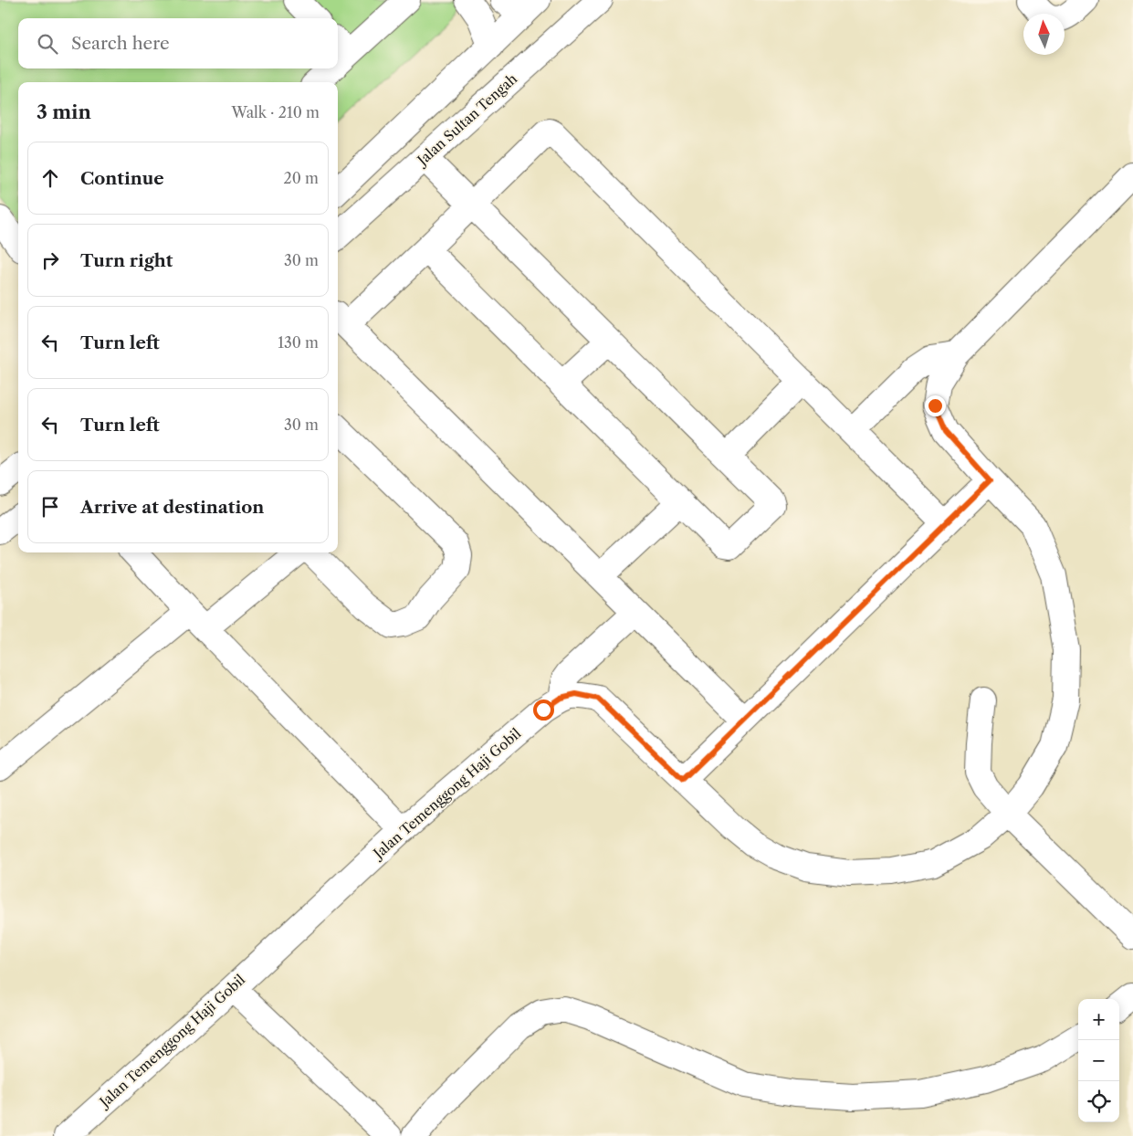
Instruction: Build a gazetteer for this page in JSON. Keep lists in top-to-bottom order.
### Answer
{
  "streets": {
    "street": ["Jalan Sultan Tengah", "Jalan Temenggong Haji Gobil"]
  },
  "north": "top",
  "page": {
    "search": "Search here",
    "heading": ["3 min", "Walk · 210 m"],
    "list": [
      ["Continue", "20 m"],
      ["Turn right", "30 m"],
      ["Turn left", "130 m"],
      ["Turn left", "30 m"],
      "Arrive at destination"
    ],
    "map_buttons": ["+", "−"]
  }
}
